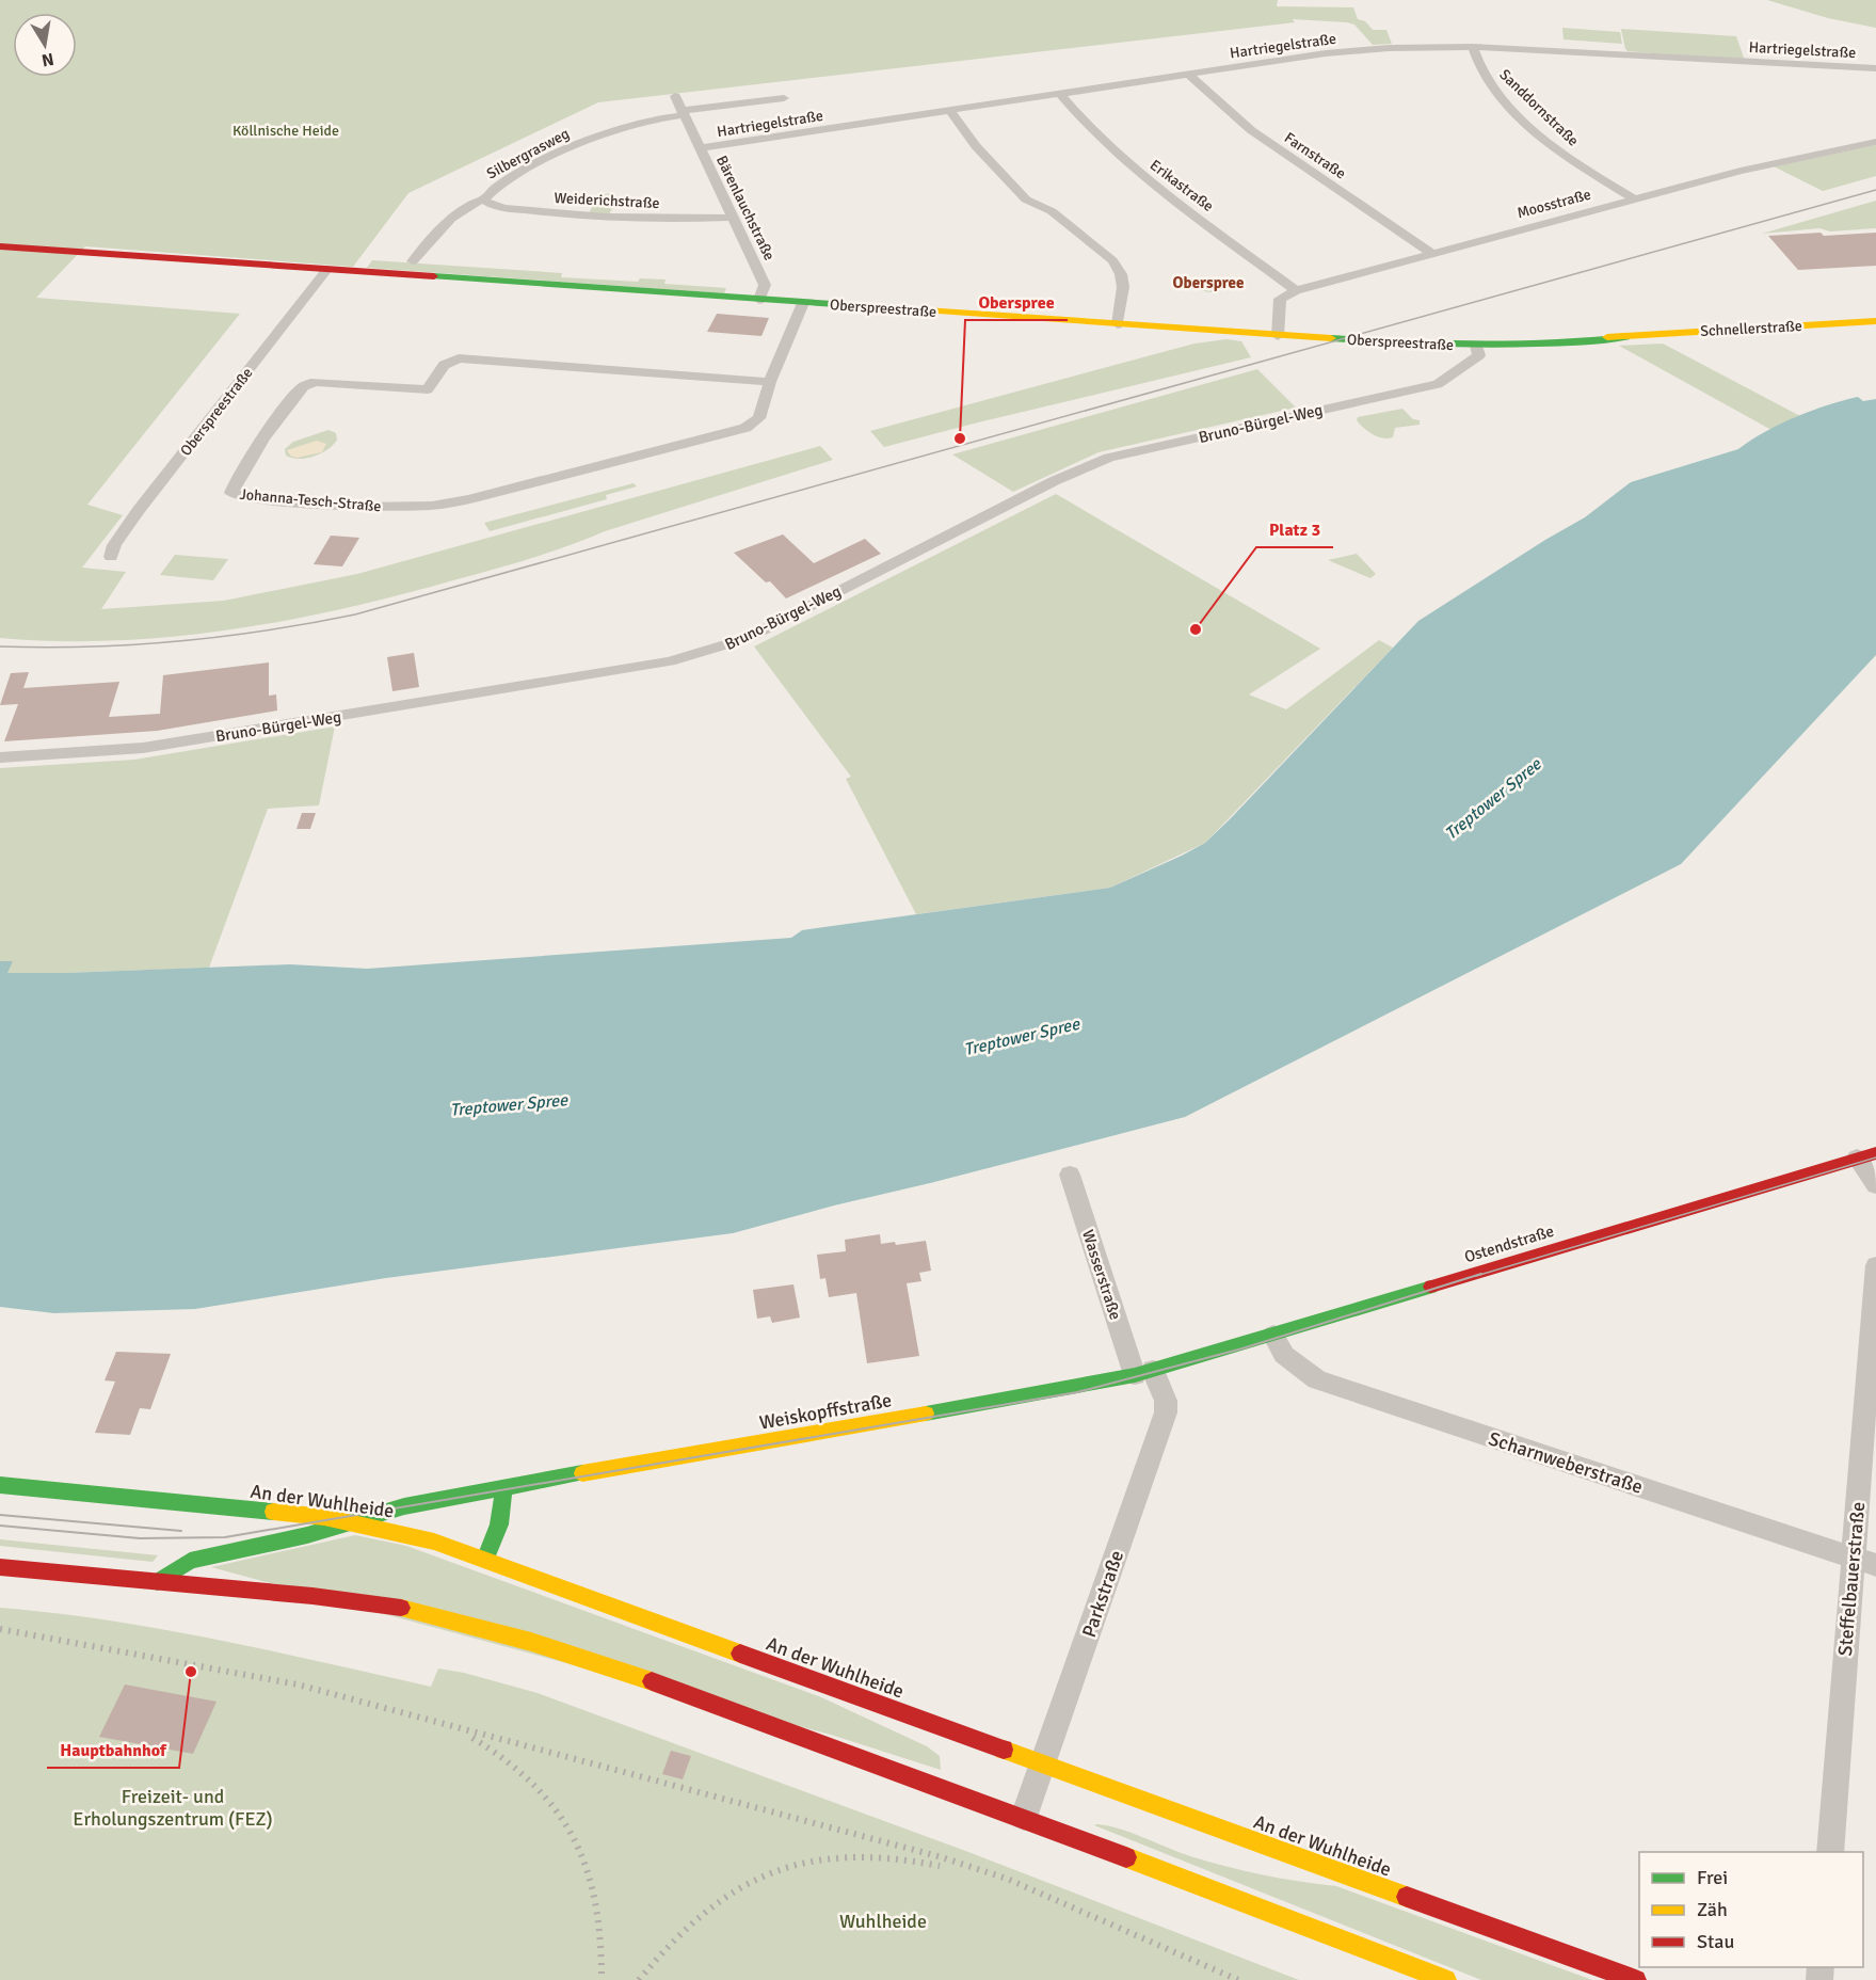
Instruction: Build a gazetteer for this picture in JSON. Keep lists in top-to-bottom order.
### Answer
{
  "streets": {
    "main road": [
      "Oberspreestraße",
      "Schnellerstraße",
      "Ostendstraße",
      "Weiskopffstraße",
      "An der Wuhlheide"
    ],
    "street": [
      "Hartriegelstraße",
      "Sanddornstraße",
      "Silbergrasweg",
      "Farnstraße",
      "Erikastraße",
      "Weiderichstraße",
      "Moosstraße",
      "Bärenlauchstraße",
      "Bruno-Bürgel-Weg",
      "Johanna-Tesch-Straße",
      "Wasserstraße",
      "Scharnweberstraße",
      "Steffelbauerstraße",
      "Parkstraße"
    ]
  },
  "crossings": [
    ["Hartriegelstraße", "Sanddornstraße"],
    ["Hartriegelstraße", "Farnstraße"],
    ["Hartriegelstraße", "Erikastraße"],
    ["Hartriegelstraße", "Bärenlauchstraße"],
    ["Sanddornstraße", "Moosstraße"],
    ["Silbergrasweg", "Weiderichstraße"],
    ["Silbergrasweg", "Bärenlauchstraße"],
    ["Farnstraße", "Moosstraße"],
    ["Erikastraße", "Moosstraße"],
    ["Weiderichstraße", "Bärenlauchstraße"],
    ["Bärenlauchstraße", "Oberspreestraße"],
    ["Oberspreestraße", "Schnellerstraße"],
    ["Oberspreestraße", "Bruno-Bürgel-Weg"],
    ["Oberspreestraße", "Johanna-Tesch-Straße"],
    ["Schnellerstraße", "Bruno-Bürgel-Weg"],
    ["Ostendstraße", "Wasserstraße"],
    ["Ostendstraße", "Weiskopffstraße"],
    ["Ostendstraße", "Scharnweberstraße"],
    ["Ostendstraße", "Parkstraße"],
    ["Wasserstraße", "Weiskopffstraße"],
    ["Wasserstraße", "Parkstraße"],
    ["Weiskopffstraße", "An der Wuhlheide"],
    ["Weiskopffstraße", "Parkstraße"],
    ["Scharnweberstraße", "Steffelbauerstraße"],
    ["An der Wuhlheide", "Parkstraße"]
  ],
  "districts": ["Oberspree"],
  "water": ["Treptower Spree"],
  "parks": ["Köllnische Heide", "Freizeit- und Erholungszentrum (FEZ)", "Wuhlheide"],
  "places": ["Oberspree", "Platz 3", "Hauptbahnhof"],
  "legend": ["Frei", "Zäh", "Stau"],
  "north": "bottom"
}
